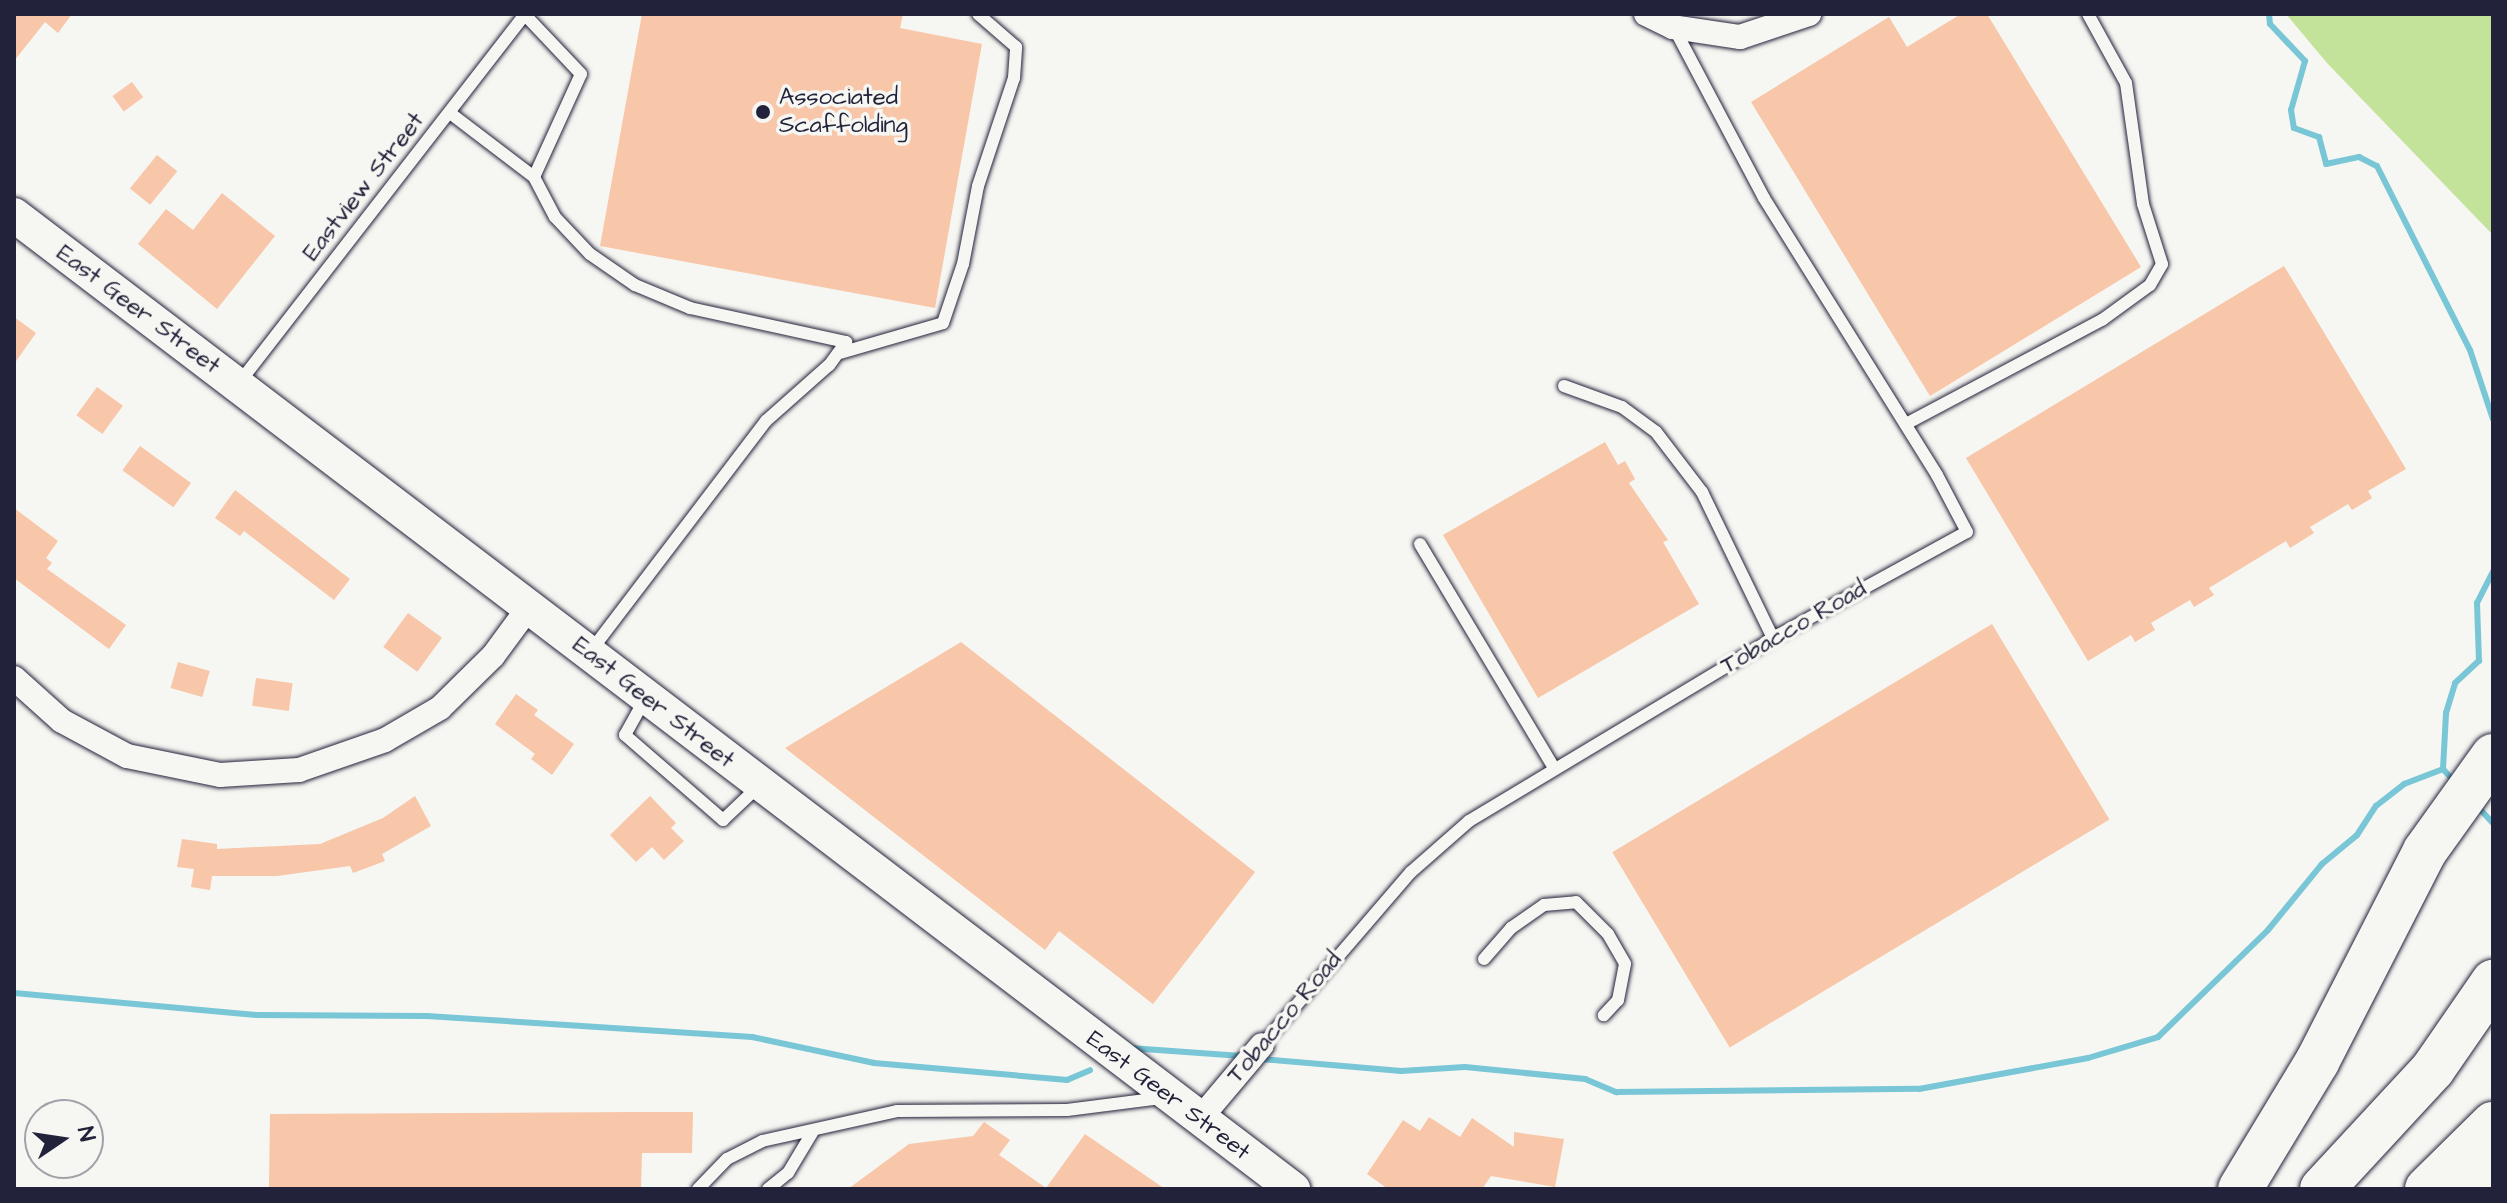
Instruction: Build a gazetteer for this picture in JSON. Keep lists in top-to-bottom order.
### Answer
{
  "streets": {
    "main road": ["East Geer Street"],
    "street": ["Tobacco Road"],
    "lane": ["Eastview Street"]
  },
  "crossings": [
    ["Eastview Street", "East Geer Street"],
    ["East Geer Street", "Tobacco Road"]
  ],
  "places": ["Associated Scaffolding"],
  "north": "right"
}
